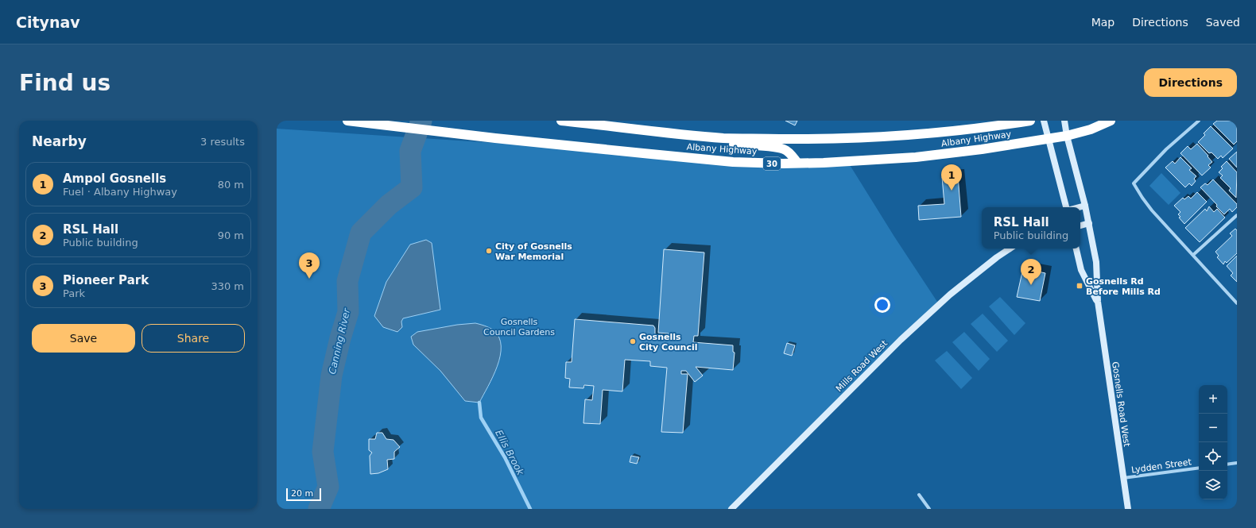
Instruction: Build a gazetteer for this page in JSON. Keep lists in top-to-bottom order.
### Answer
{
  "streets": {
    "highway": ["Albany Highway", "30"],
    "main road": ["Mills Road West", "Gosnells Road West"],
    "street": ["Lydden Street"]
  },
  "crossings": [
    ["Albany Highway", "Gosnells Road West"],
    ["Gosnells Road West", "Lydden Street"]
  ],
  "water": ["Canning River", "Ellis Brook"],
  "parks": ["Gosnells Council Gardens"],
  "places": {
    "other": ["City of Gosnells War Memorial", "Gosnells City Council"],
    "transit": ["Gosnells Rd Before Mills Rd"]
  },
  "scale_bar": "20 m",
  "page": {
    "header": "Citynav",
    "nav": ["Map", "Directions", "Saved"],
    "buttons": [
      "Directions",
      ["Save", "Share"]
    ],
    "title": "Find us",
    "heading": ["Nearby", "3 results"],
    "list": [
      {
        "mark": "1",
        "name": "Ampol Gosnells",
        "note": "Fuel · Albany Highway",
        "value": "80 m"
      },
      {
        "mark": "2",
        "name": "RSL Hall",
        "note": "Public building",
        "value": "90 m"
      },
      {
        "mark": "3",
        "name": "Pioneer Park",
        "note": "Park",
        "value": "330 m"
      }
    ],
    "pins": ["1", "3", "2"],
    "popup": ["RSL Hall", "Public building"],
    "map_buttons": ["+", "−"],
    "scale": "20 m"
  }
}
